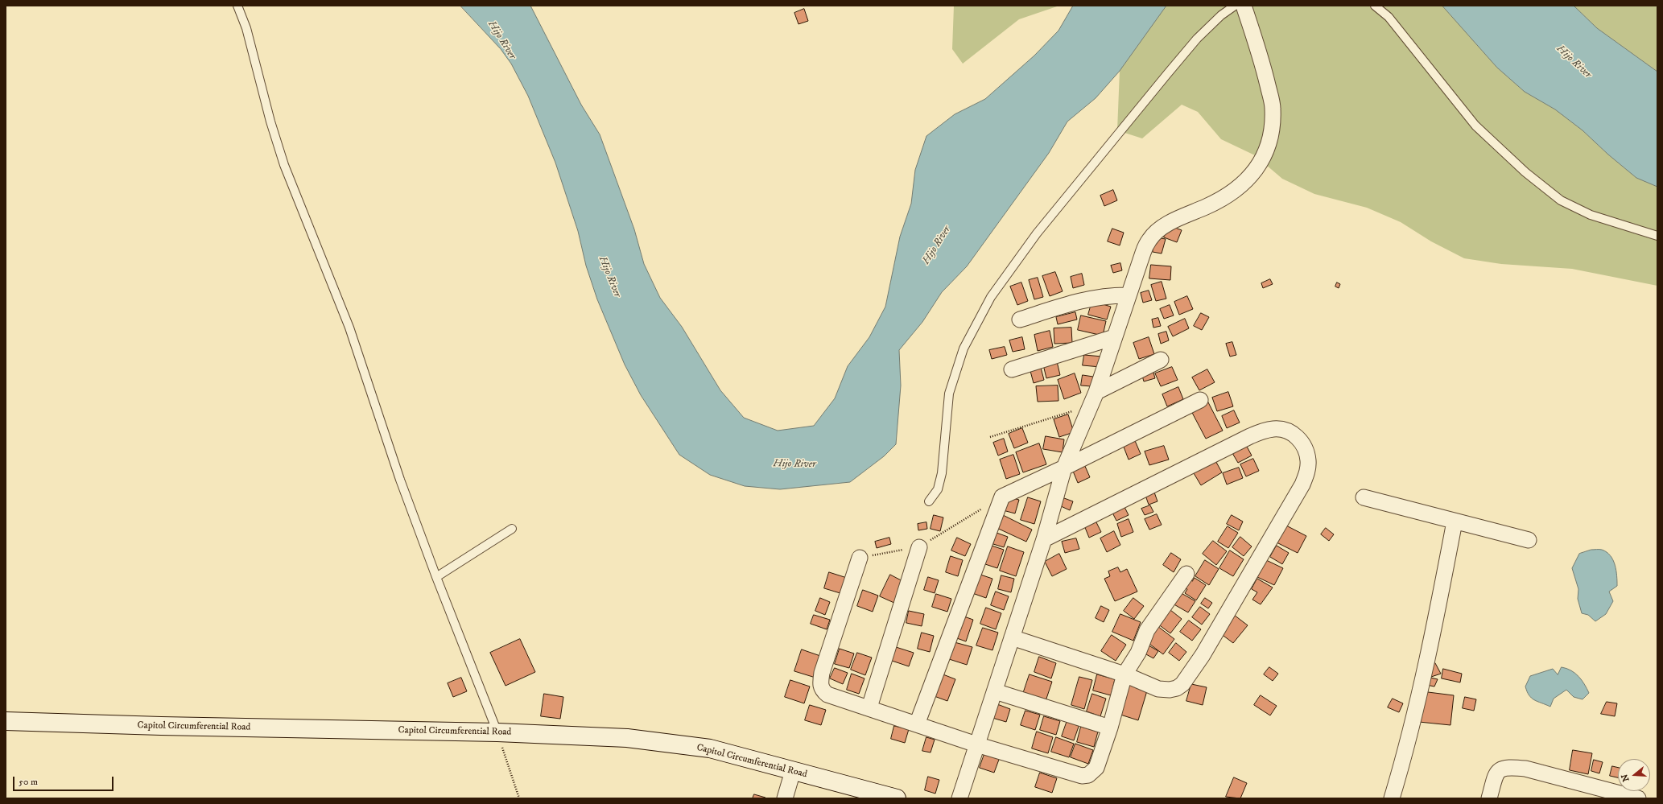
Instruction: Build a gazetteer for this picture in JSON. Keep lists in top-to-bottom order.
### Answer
{
  "streets": {
    "main road": ["Capitol Circumferential Road"]
  },
  "water": ["Hijo River"],
  "scale_bar": "50 m",
  "north": "left"
}
